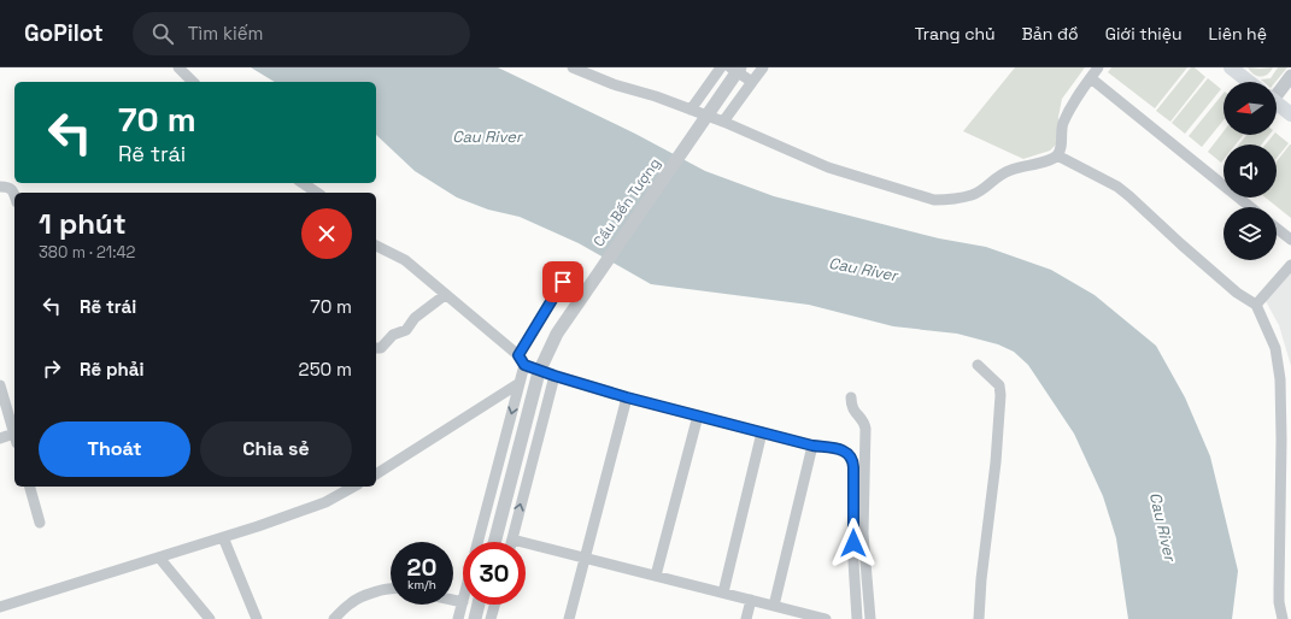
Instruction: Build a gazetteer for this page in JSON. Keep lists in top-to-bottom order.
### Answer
{
  "streets": {
    "street": ["Cầu Bến Tượng"]
  },
  "water": ["Cau River"],
  "north": "left",
  "page": {
    "header": "GoPilot",
    "search": "Tìm kiếm",
    "nav": [
      "Trang chủ",
      "Bản đồ",
      "Giới thiệu",
      "Liên hệ"
    ],
    "turn": ["70 m", "Rẽ trái"],
    "heading": ["1 phút", "380 m · 21:42"],
    "list": [
      {
        "name": "Rẽ trái",
        "value": "70 m"
      },
      {
        "name": "Rẽ phải",
        "value": "250 m"
      }
    ],
    "buttons": ["Thoát", "Chia sẻ"],
    "speed": "20 km/h",
    "limit": "30"
  }
}
